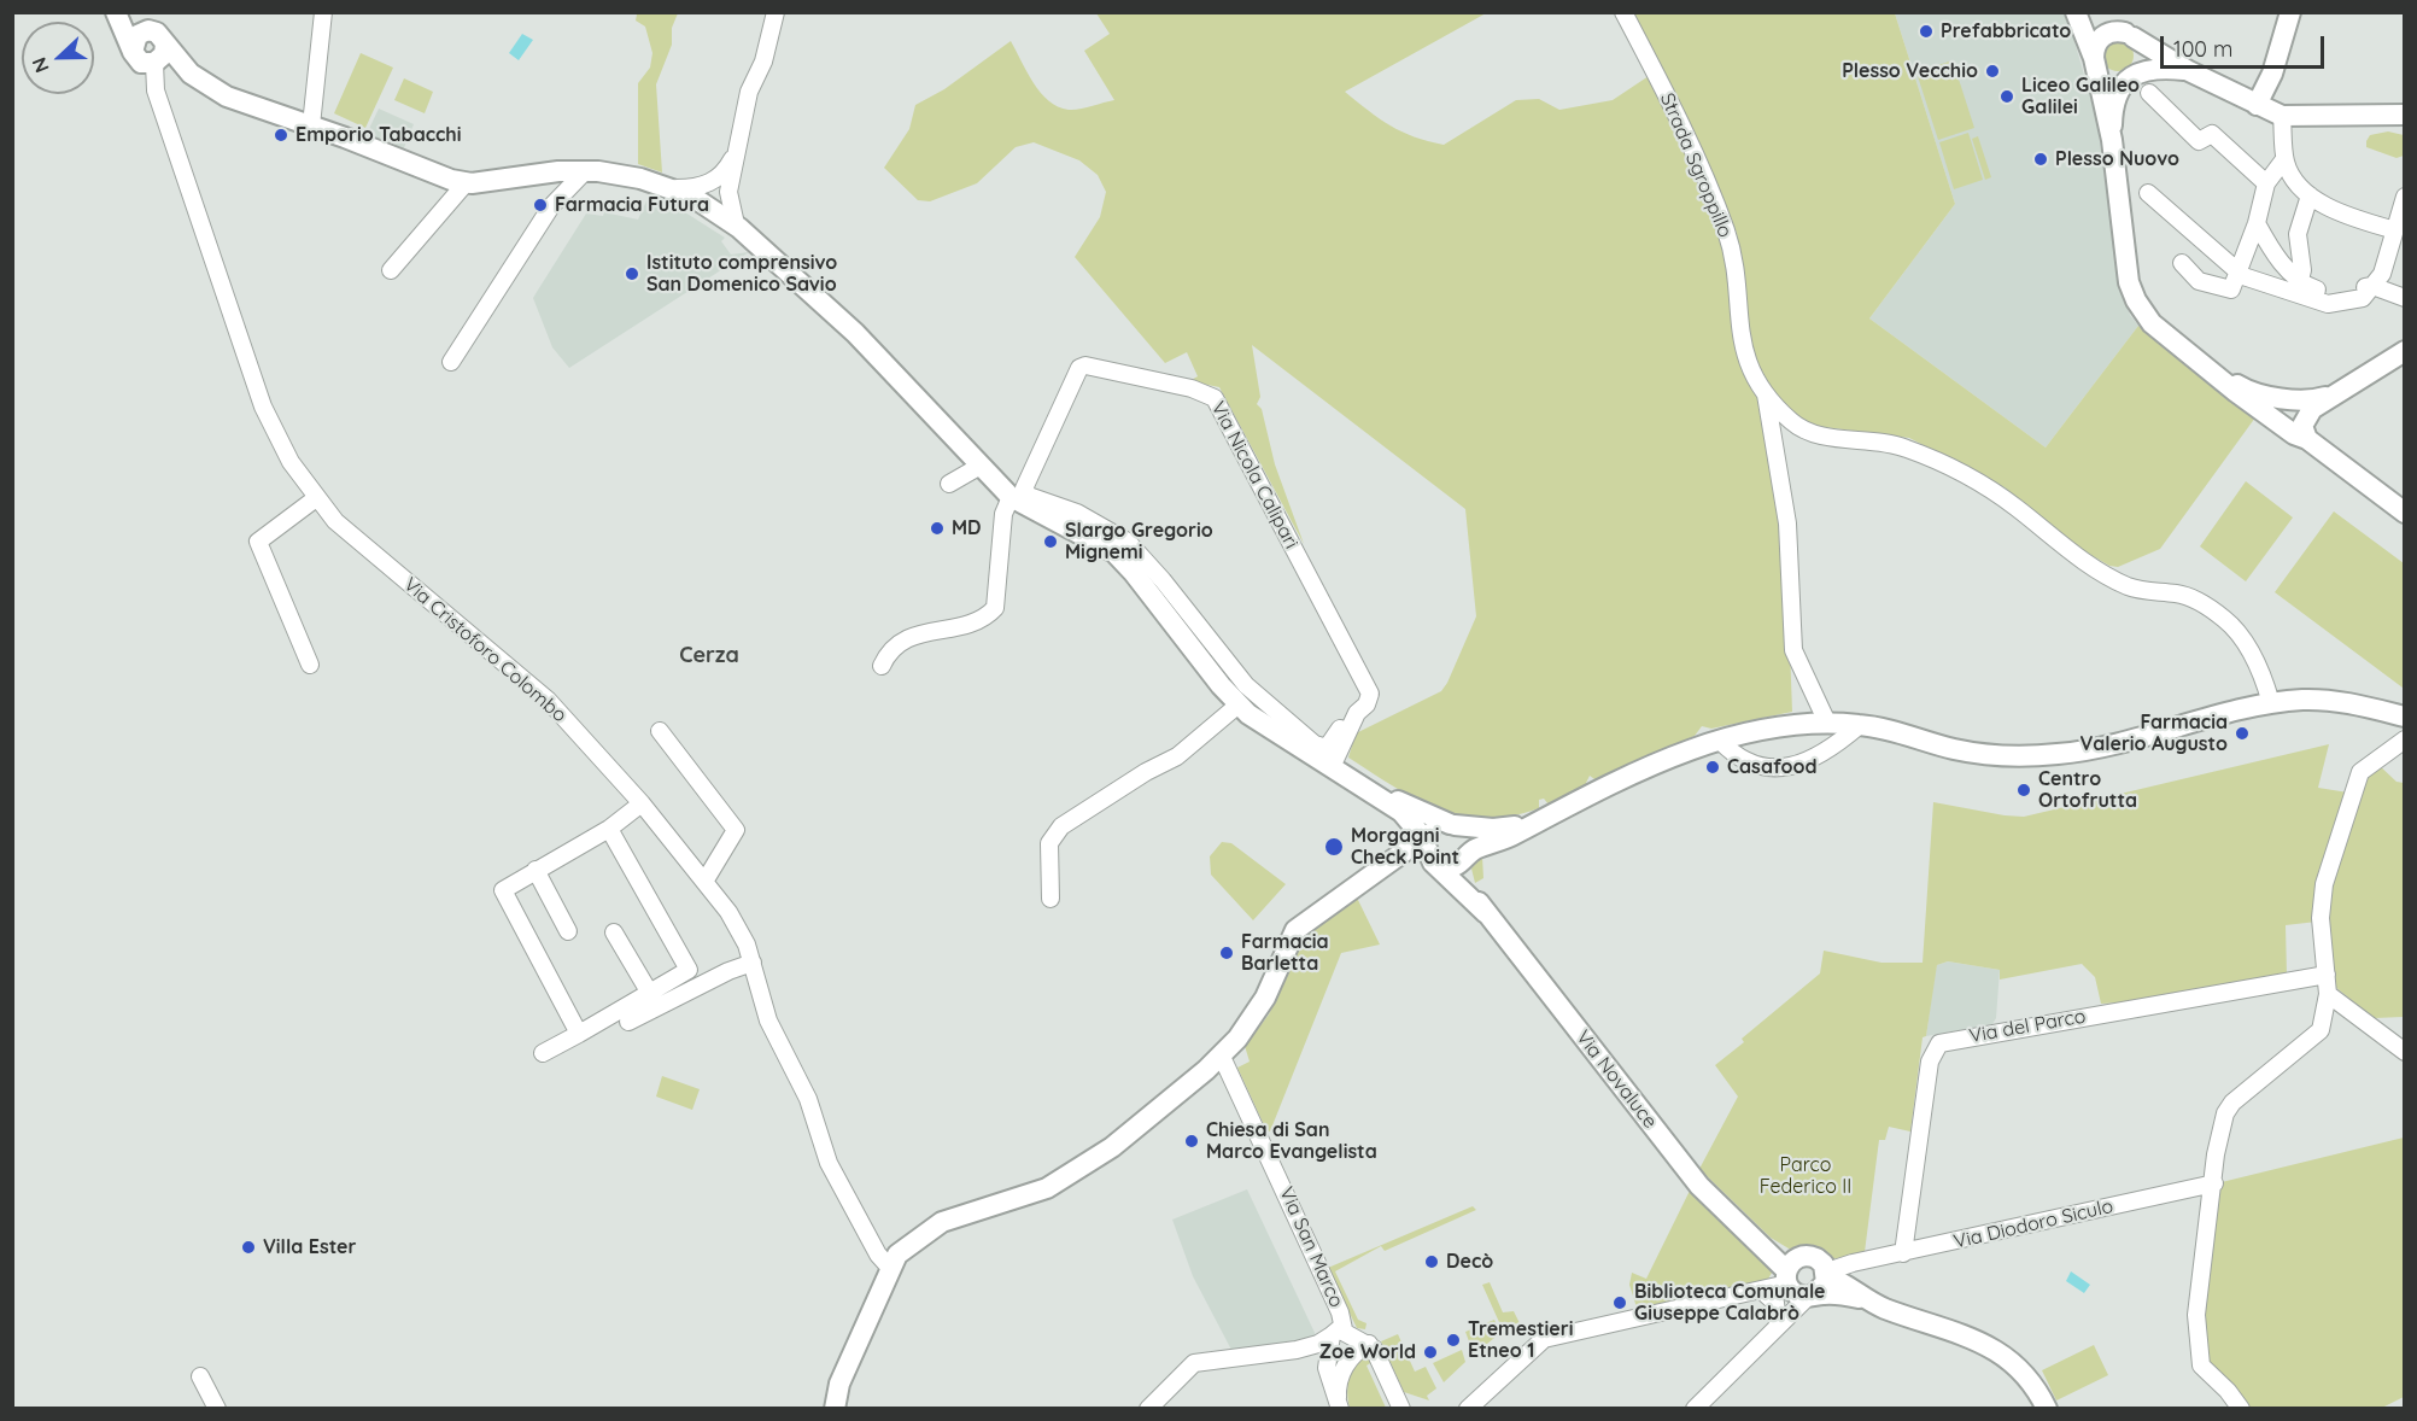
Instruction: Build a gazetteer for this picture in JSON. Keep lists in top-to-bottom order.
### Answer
{
  "streets": {
    "main road": ["Via Novaluce"],
    "street": [
      "Strada Sgroppillo",
      "Via Nicola Calipari",
      "Via Cristoforo Colombo",
      "Via del Parco",
      "Via Diodoro Siculo",
      "Via San Marco"
    ]
  },
  "crossings": [
    ["Via del Parco", "Via Diodoro Siculo"]
  ],
  "districts": ["Cerza"],
  "parks": ["Parco Federico II"],
  "places": [
    "Prefabbricato",
    "Plesso Vecchio",
    "Liceo Galileo Galilei",
    "Emporio Tabacchi",
    "Plesso Nuovo",
    "Farmacia Futura",
    "Istituto comprensivo San Domenico Savio",
    "MD",
    "Slargo Gregorio Mignemi",
    "Farmacia Valerio Augusto",
    "Casafood",
    "Centro Ortofrutta",
    "Morgagni Check Point",
    "Farmacia Barletta",
    "Chiesa di San Marco Evangelista",
    "Villa Ester",
    "Decò",
    "Biblioteca Comunale Giuseppe Calabrò",
    "Tremestieri Etneo 1",
    "Zoe World"
  ],
  "scale_bar": "100 m",
  "north": "left"
}
